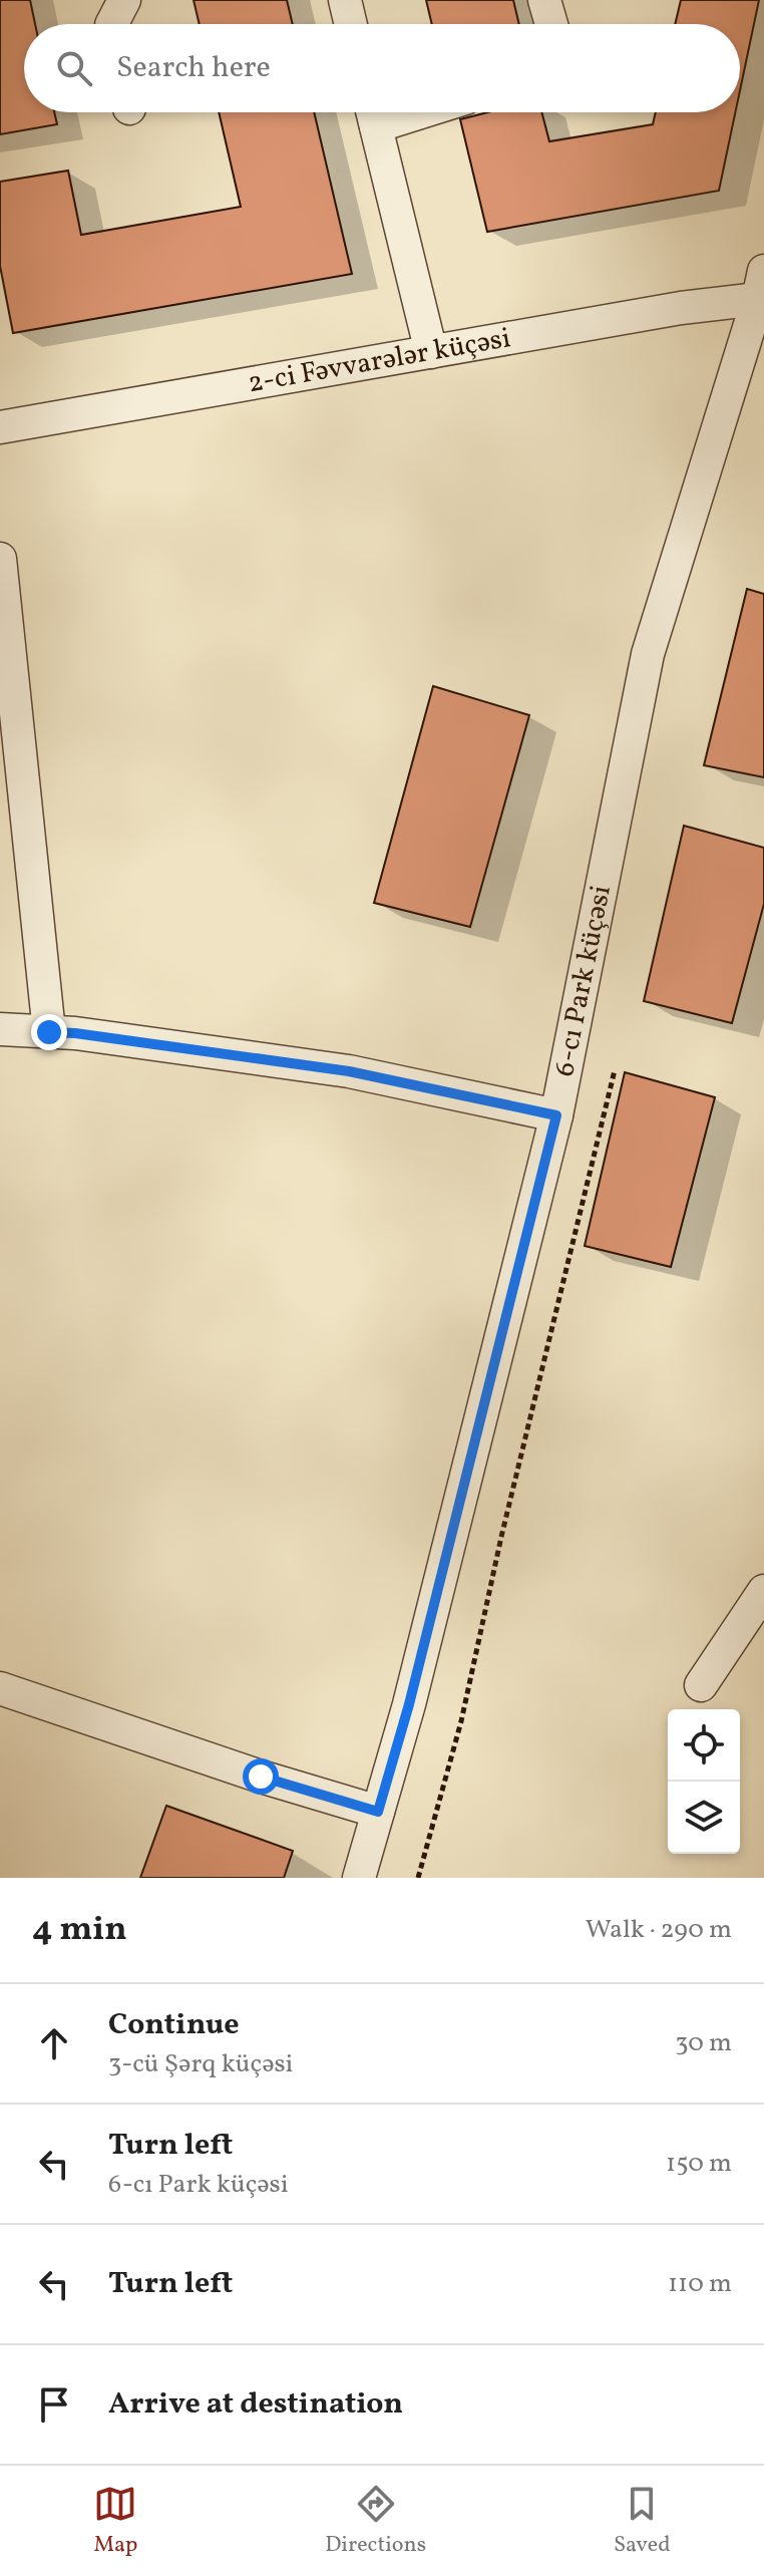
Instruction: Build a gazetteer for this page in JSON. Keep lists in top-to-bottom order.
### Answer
{
  "streets": {
    "street": ["2-ci Fəvvarələr küçəsi", "6-cı Park küçəsi"]
  },
  "crossings": [
    ["2-ci Fəvvarələr küçəsi", "6-cı Park küçəsi"]
  ],
  "page": {
    "search": "Search here",
    "heading": ["4 min", "Walk · 290 m"],
    "list": [
      ["Continue", "3-cü Şərq küçəsi", "30 m"],
      ["Turn left", "6-cı Park küçəsi", "150 m"],
      ["Turn left", "110 m"],
      "Arrive at destination"
    ],
    "nav": ["Map", "Directions", "Saved"]
  }
}
